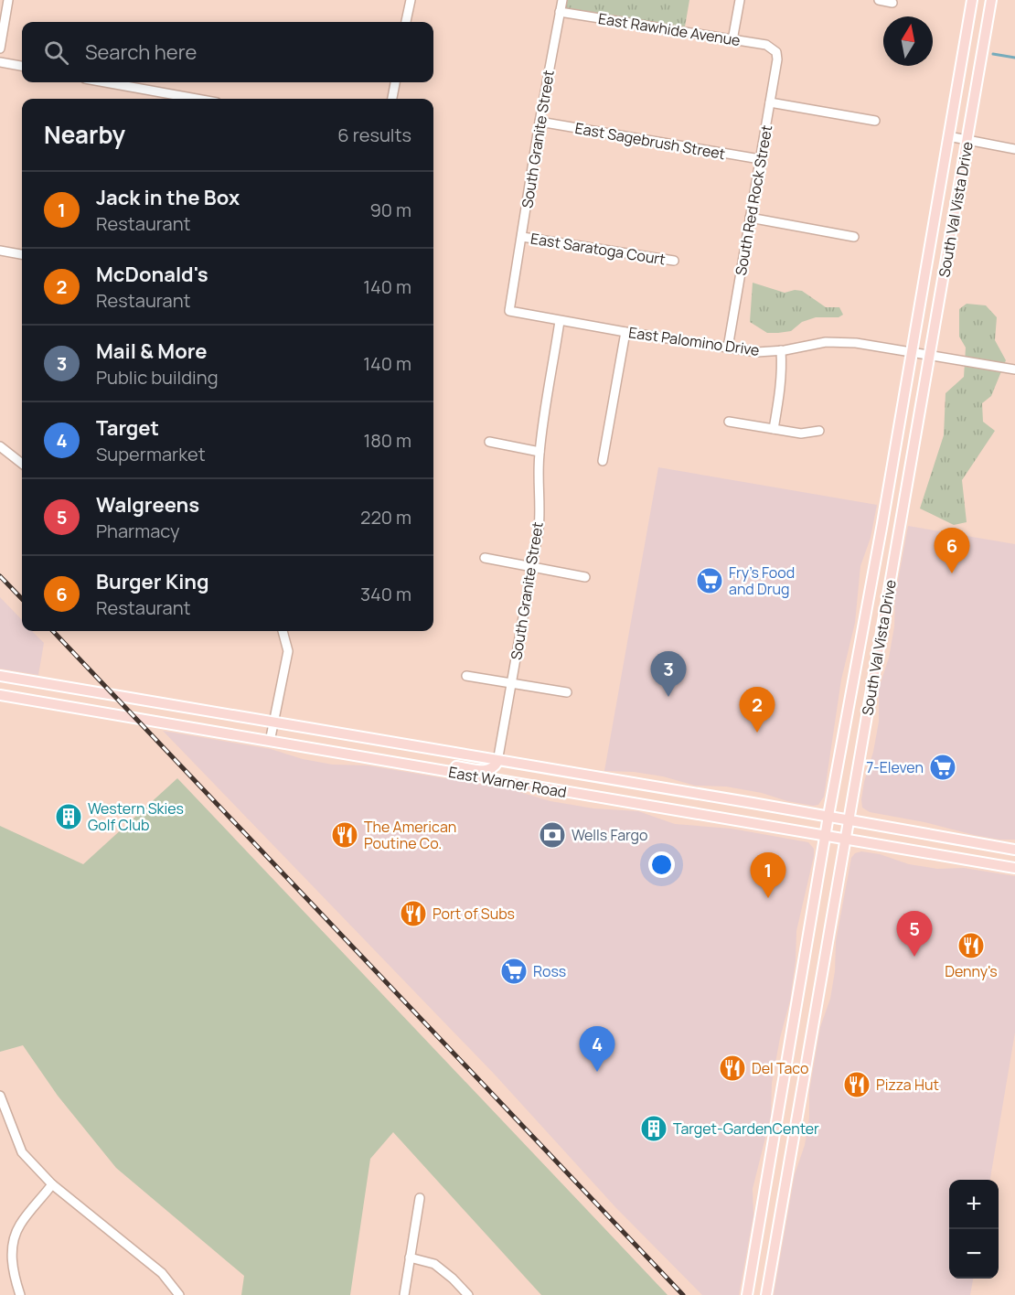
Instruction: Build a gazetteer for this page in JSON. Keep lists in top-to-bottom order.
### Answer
{
  "streets": {
    "main road": ["South Val Vista Drive", "East Warner Road"],
    "street": [
      "East Rawhide Avenue",
      "South Granite Street",
      "East Sagebrush Street",
      "South Red Rock Street",
      "East Saratoga Court",
      "East Palomino Drive"
    ]
  },
  "crossings": [
    ["East Rawhide Avenue", "South Granite Street"],
    ["East Rawhide Avenue", "South Red Rock Street"],
    ["South Granite Street", "East Sagebrush Street"],
    ["South Granite Street", "East Saratoga Court"],
    ["South Granite Street", "East Palomino Drive"],
    ["South Granite Street", "East Warner Road"],
    ["East Sagebrush Street", "South Red Rock Street"],
    ["South Red Rock Street", "East Palomino Drive"],
    ["South Val Vista Drive", "East Palomino Drive"],
    ["South Val Vista Drive", "East Warner Road"]
  ],
  "places": {
    "supermarket": ["Fry's Food and Drug", "7-Eleven", "Ross"],
    "building": ["Western Skies Golf Club", "Target-GardenCenter"],
    "restaurant": [
      "The American Poutine Co.",
      "Port of Subs",
      "Denny's",
      "Del Taco",
      "Pizza Hut"
    ],
    "bank": ["Wells Fargo"]
  },
  "north": "top",
  "page": {
    "search": "Search here",
    "heading": ["Nearby", "6 results"],
    "list": [
      {
        "mark": "1",
        "name": "Jack in the Box",
        "note": "Restaurant",
        "value": "90 m"
      },
      {
        "mark": "2",
        "name": "McDonald's",
        "note": "Restaurant",
        "value": "140 m"
      },
      {
        "mark": "3",
        "name": "Mail & More",
        "note": "Public building",
        "value": "140 m"
      },
      {
        "mark": "4",
        "name": "Target",
        "note": "Supermarket",
        "value": "180 m"
      },
      {
        "mark": "5",
        "name": "Walgreens",
        "note": "Pharmacy",
        "value": "220 m"
      },
      {
        "mark": "6",
        "name": "Burger King",
        "note": "Restaurant",
        "value": "340 m"
      }
    ],
    "pins": [
      "6",
      "3",
      "2",
      "1",
      "5",
      "4"
    ],
    "map_buttons": ["+", "−"]
  }
}
